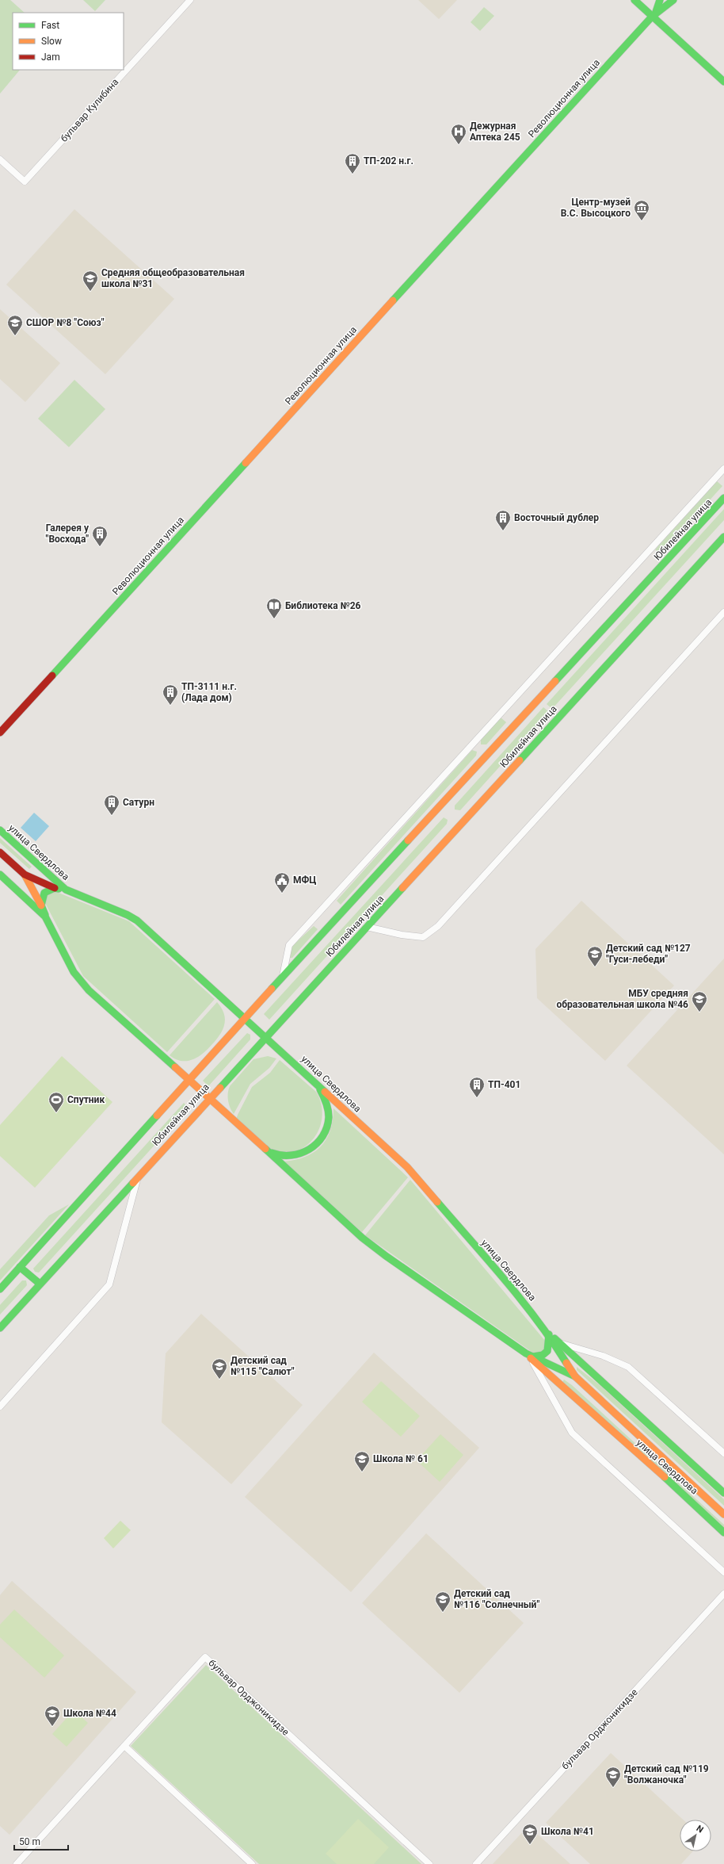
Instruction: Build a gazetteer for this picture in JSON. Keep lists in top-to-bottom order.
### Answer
{
  "streets": {
    "main road": ["Революционная улица", "Юбилейная улица", "улица Свердлова"],
    "street": ["бульвар Кулибина", "бульвар Орджоникидзе"]
  },
  "crossings": [
    ["Юбилейная улица", "улица Свердлова"]
  ],
  "places": {
    "hospital": ["Дежурная Аптека 245"],
    "building": [
      "ТП-202 н.г.",
      "Восточный дублер",
      "Галерея у \"Восхода\"",
      "ТП-3111 н.г. (Лада дом)",
      "Сатурн",
      "ТП-401"
    ],
    "museum": ["Центр-музей В.С. Высоцкого"],
    "school or university": [
      "Средняя общеобразовательная школа №31",
      "СШОР №8 \"Союз\"",
      "Детский сад №127 \"Гуси-лебеди\"",
      "МБУ средняя образовательная школа №46",
      "Детский сад №115 \"Салют\"",
      "Школа № 61",
      "Детский сад №116 \"Солнечный\"",
      "Школа №44",
      "Детский сад №119 \"Волжаночка\"",
      "Школа №41"
    ],
    "library": ["Библиотека №26"],
    "public building": ["МФЦ"],
    "sports": ["Спутник"]
  },
  "legend": ["Fast", "Slow", "Jam"],
  "scale_bar": "50 m",
  "north": "top right"
}
